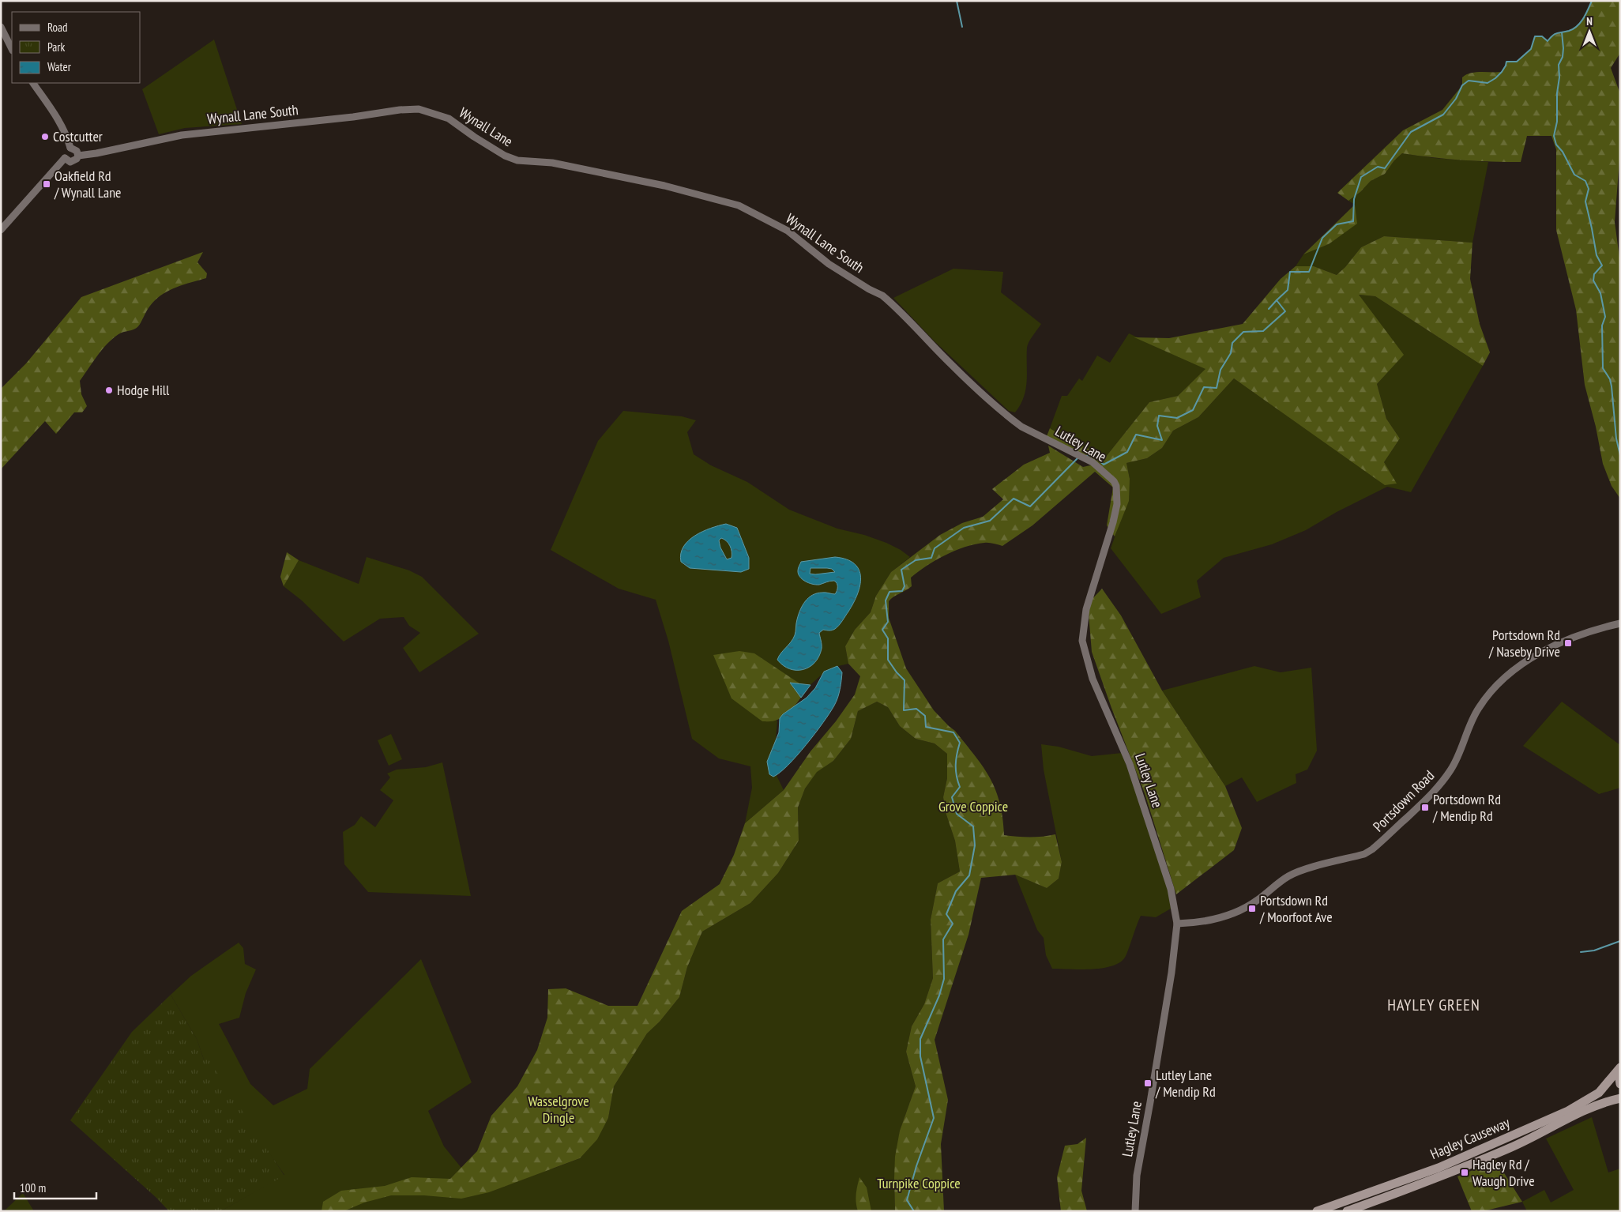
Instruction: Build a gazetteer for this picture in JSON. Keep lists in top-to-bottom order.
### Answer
{
  "streets": {
    "highway": ["Hagley Causeway"],
    "street": [
      "Wynall Lane South",
      "Wynall Lane",
      "Lutley Lane",
      "Portsdown Road"
    ]
  },
  "crossings": [
    ["Wynall Lane South", "Wynall Lane"],
    ["Wynall Lane South", "Lutley Lane"],
    ["Lutley Lane", "Portsdown Road"]
  ],
  "districts": ["HAYLEY GREEN"],
  "parks": ["Grove Coppice", "Wasselgrove Dingle", "Turnpike Coppice"],
  "places": {
    "other": ["Costcutter", "Hodge Hill"],
    "transit": [
      "Oakfield Rd / Wynall Lane",
      "Portsdown Rd / Naseby Drive",
      "Portsdown Rd / Mendip Rd",
      "Portsdown Rd / Moorfoot Ave",
      "Lutley Lane / Mendip Rd",
      "Hagley Rd / Waugh Drive"
    ]
  },
  "legend": ["Road", "Park", "Water"],
  "scale_bar": "100 m",
  "north": "top"
}
